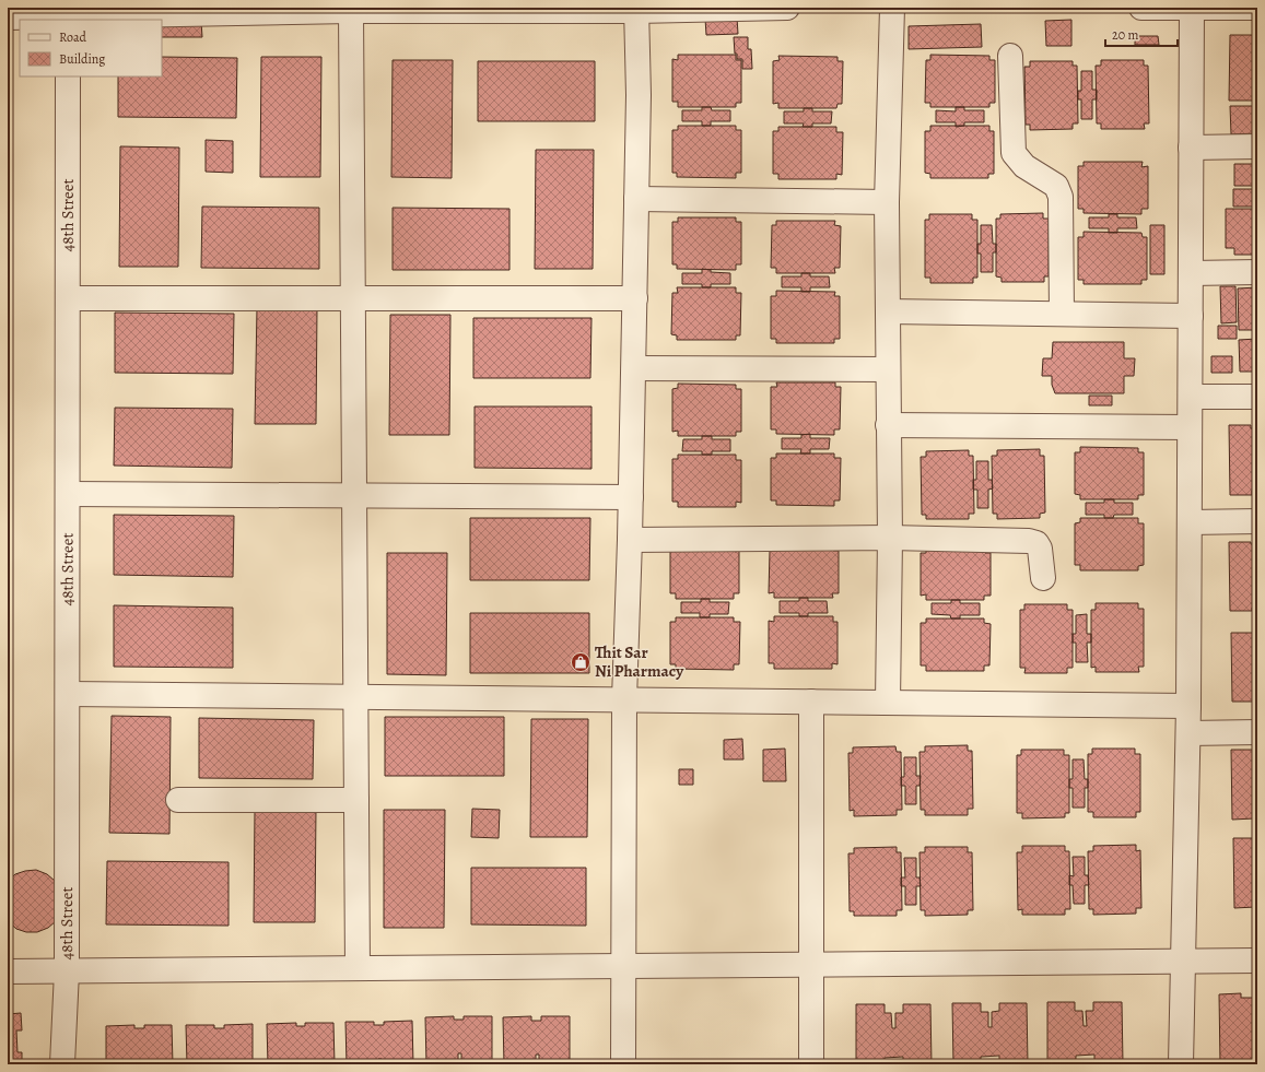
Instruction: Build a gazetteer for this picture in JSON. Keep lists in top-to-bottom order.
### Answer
{
  "streets": {
    "street": ["48th Street"]
  },
  "places": {
    "shop": ["Thit Sar Ni Pharmacy"]
  },
  "legend": ["Road", "Building"],
  "scale_bar": "20 m"
}
